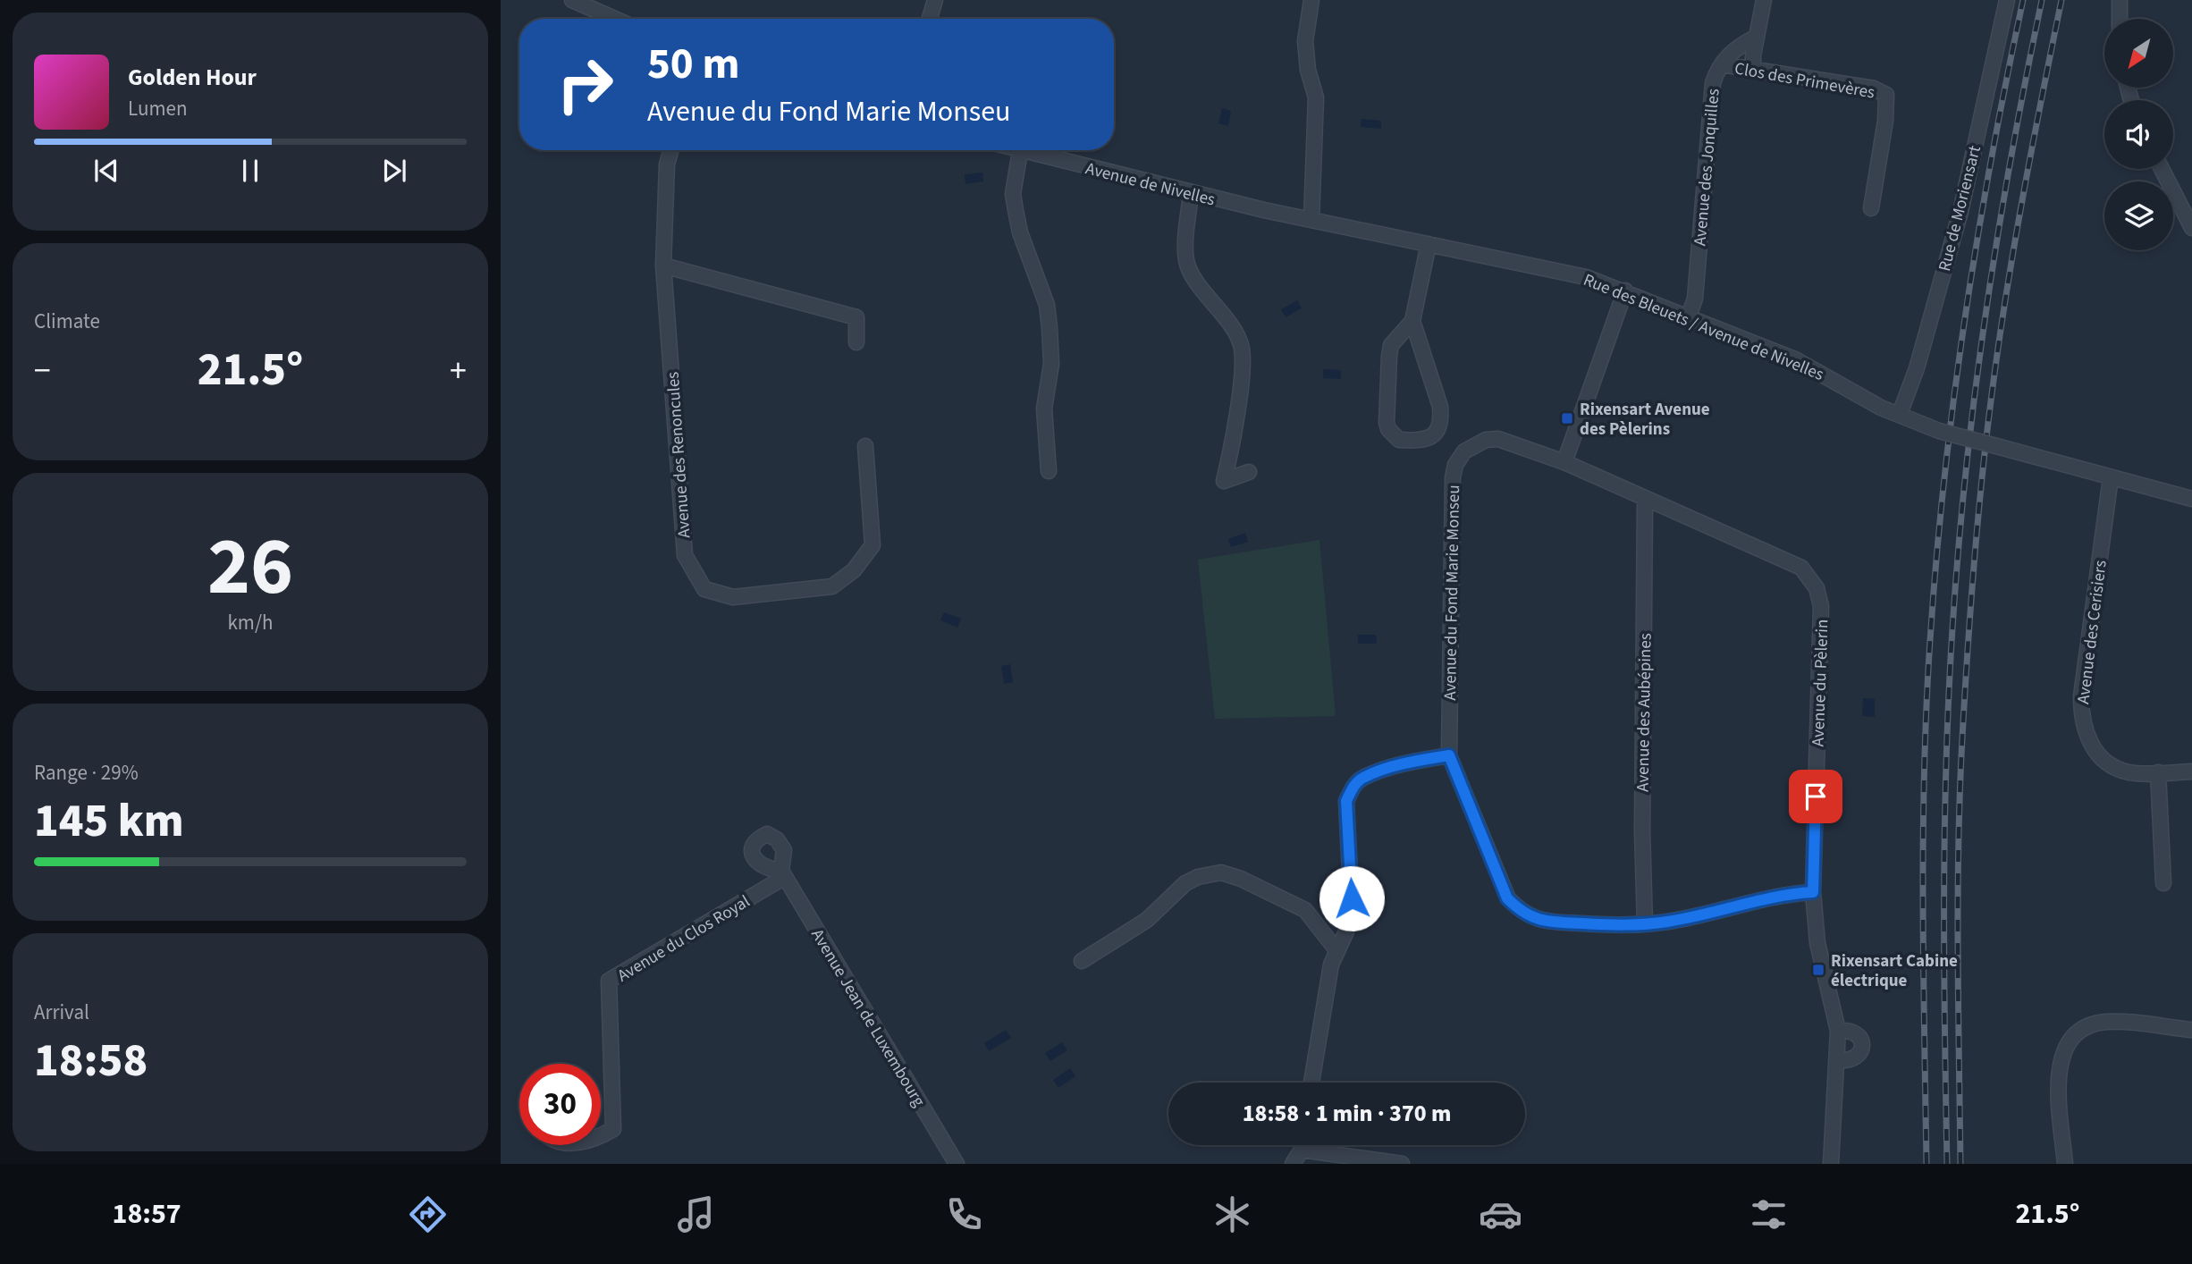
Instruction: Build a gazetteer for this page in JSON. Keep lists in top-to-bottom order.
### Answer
{
  "streets": {
    "street": [
      "Clos des Primevères",
      "Avenue des Jonquilles",
      "Avenue de Nivelles",
      "Rue de Moriensart",
      "Rue des Bleuets / Avenue de Nivelles",
      "Avenue des Renoncules",
      "Avenue du Fond Marie Monseu",
      "Avenue des Cerisiers",
      "Avenue du Pèlerin",
      "Avenue des Aubépines",
      "Avenue du Clos Royal",
      "Avenue Jean de Luxembourg"
    ]
  },
  "crossings": [
    ["Clos des Primevères", "Avenue des Jonquilles"],
    ["Avenue des Jonquilles", "Rue des Bleuets / Avenue de Nivelles"],
    ["Avenue de Nivelles", "Rue des Bleuets / Avenue de Nivelles"],
    ["Rue de Moriensart", "Rue des Bleuets / Avenue de Nivelles"],
    ["Rue des Bleuets / Avenue de Nivelles", "Avenue des Cerisiers"],
    ["Avenue du Fond Marie Monseu", "Avenue du Pèlerin"],
    ["Avenue du Pèlerin", "Avenue des Aubépines"],
    ["Avenue du Clos Royal", "Avenue Jean de Luxembourg"]
  ],
  "places": {
    "transit": ["Rixensart Avenue des Pèlerins", "Rixensart Cabine électrique"]
  },
  "north": "bottom left",
  "page": {
    "turn": ["50 m", "Avenue du Fond Marie Monseu"],
    "song": ["Golden Hour", "Lumen"],
    "tile": [
      "Climate",
      ["26", "km/h"],
      ["Range · 29%", "145 km"],
      ["Arrival", "18:58"]
    ],
    "heat": ["−", "21.5°", "+"],
    "limit": "30",
    "trip": "18:58 · 1 min · 370 m",
    "tabs": ["18:57", "21.5°"]
  }
}
